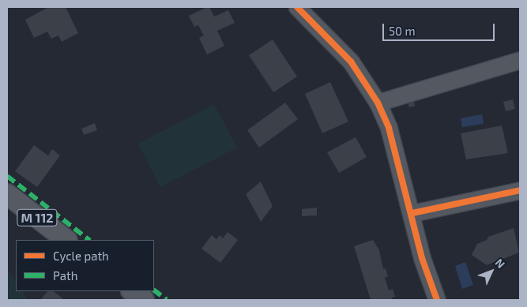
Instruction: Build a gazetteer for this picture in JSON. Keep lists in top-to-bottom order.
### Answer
{
  "streets": {
    "main road": ["M 112"]
  },
  "legend": ["Cycle path", "Path"],
  "scale_bar": "50 m",
  "north": "top right"
}
